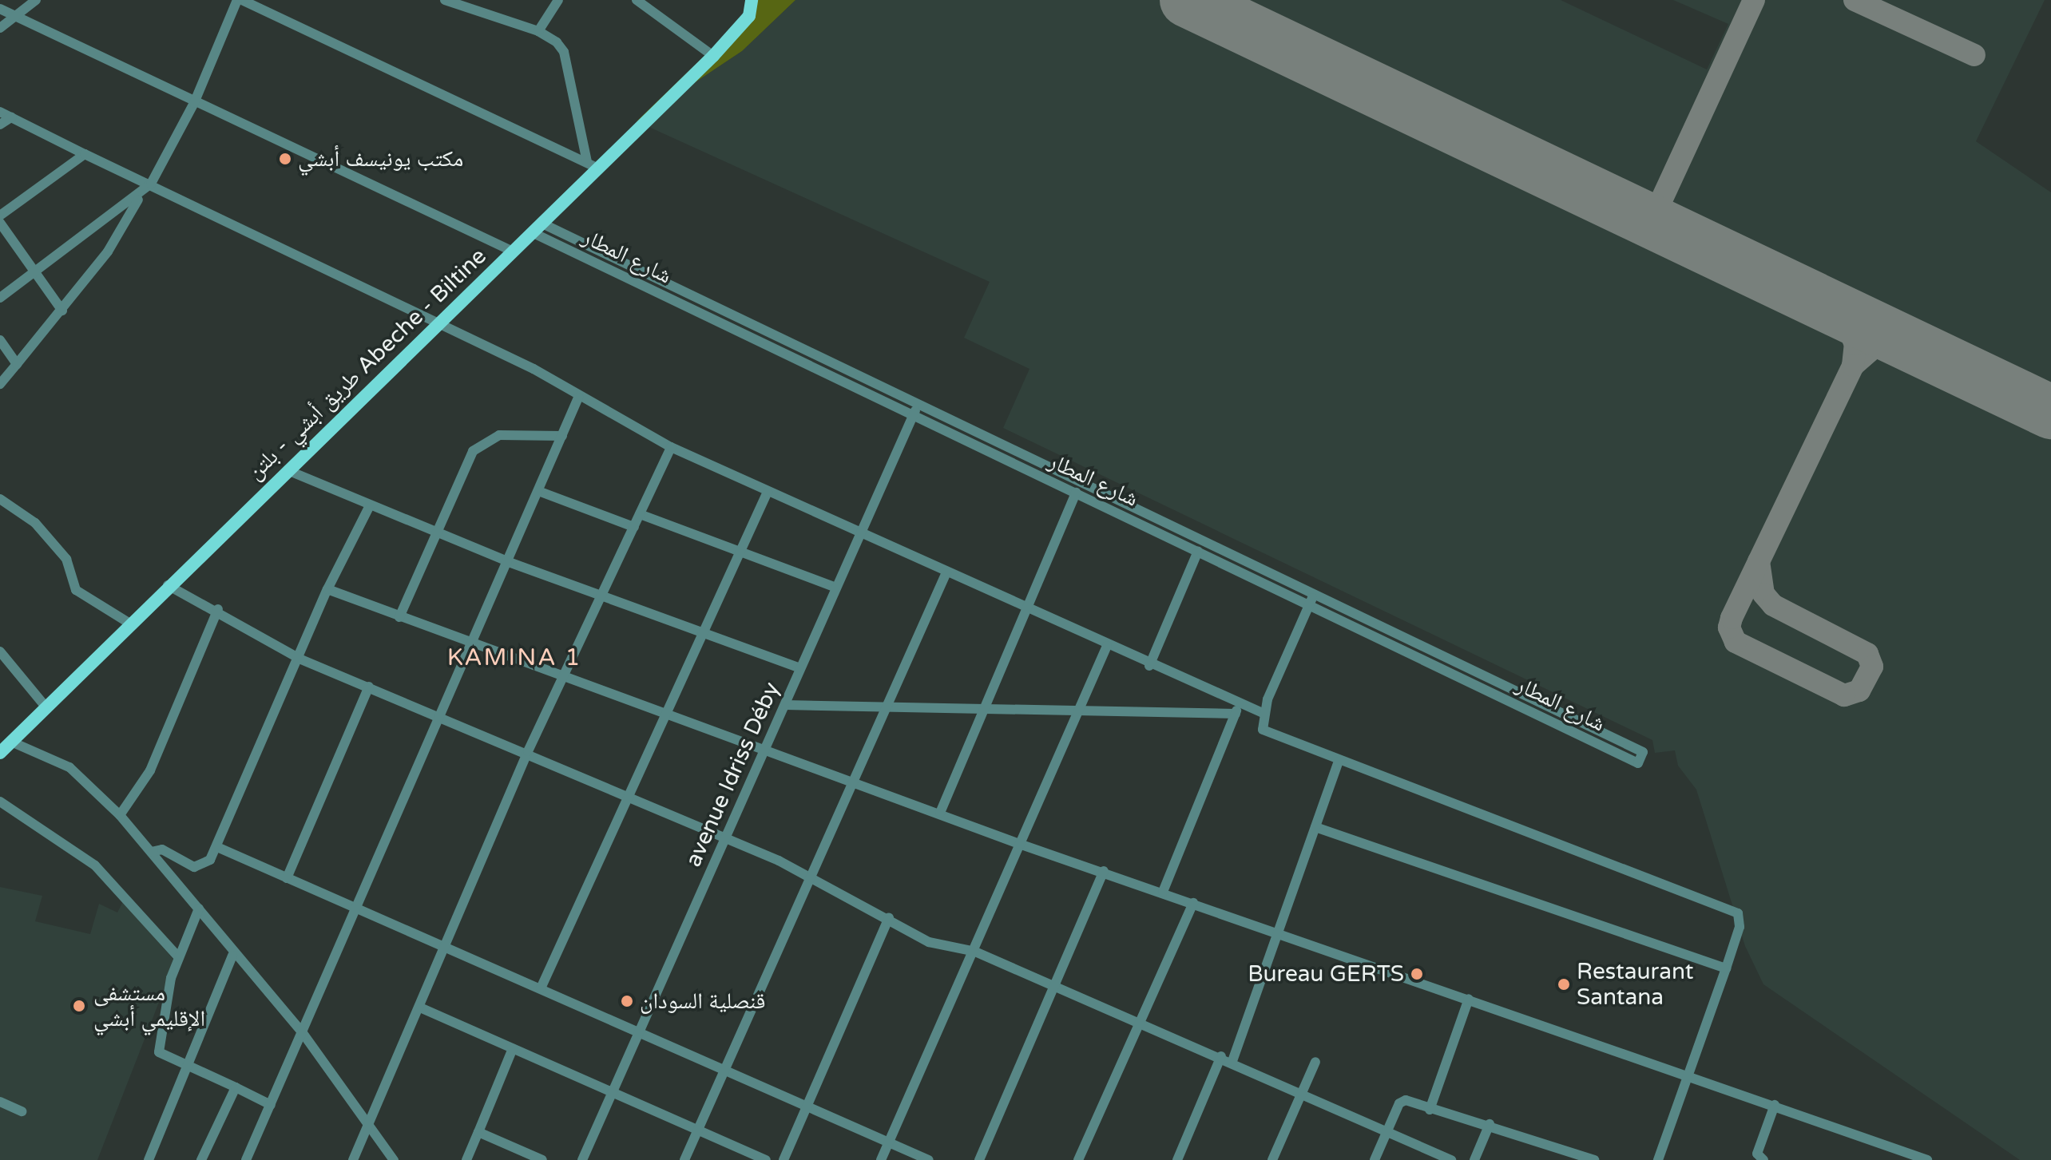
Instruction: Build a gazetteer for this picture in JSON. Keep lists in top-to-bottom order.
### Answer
{
  "streets": {
    "main road": ["طريق أبشي - بلتن Abeche - Biltine"],
    "street": ["شارع المطار", "avenue Idriss Déby"]
  },
  "crossings": [
    ["شارع المطار", "طريق أبشي - بلتن Abeche - Biltine"],
    ["شارع المطار", "avenue Idriss Déby"]
  ],
  "districts": ["KAMINA 1"],
  "places": [
    "مكتب يونيسف أبشي",
    "Bureau GERTS",
    "Restaurant Santana",
    "قنصلية السودان",
    "مستشفى الإقليمي أبشي"
  ]
}
